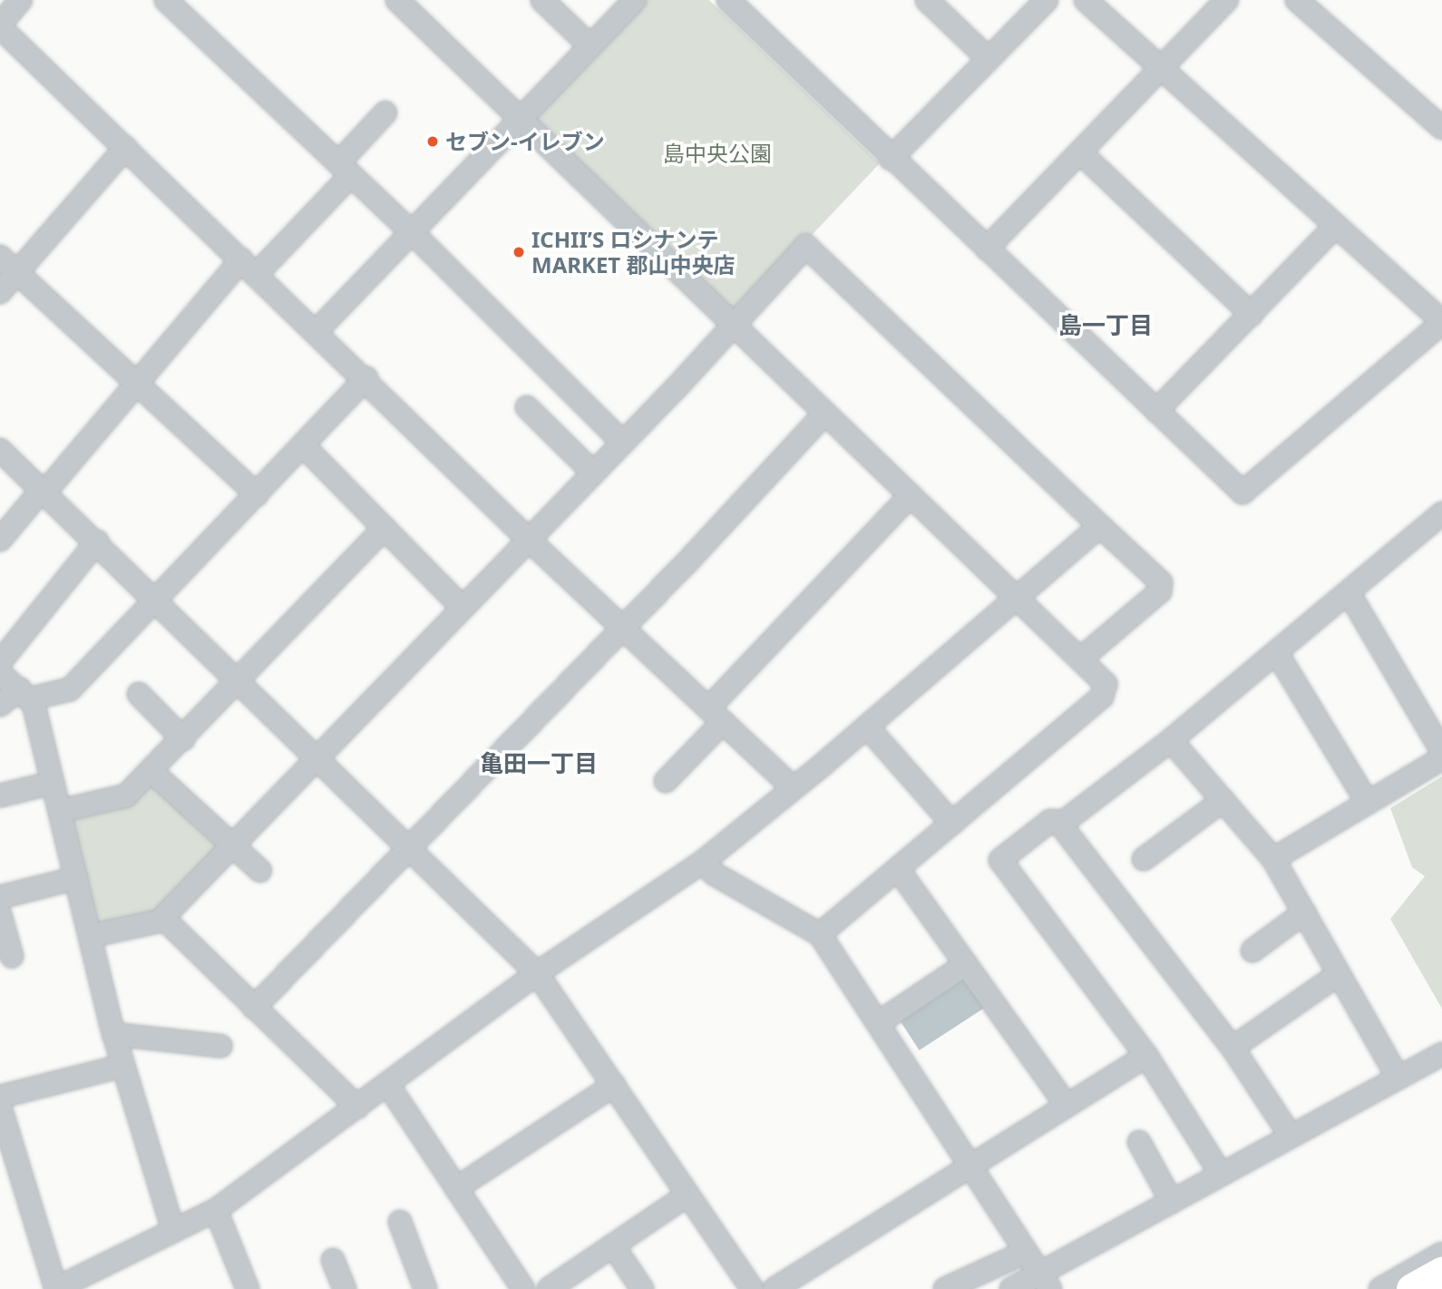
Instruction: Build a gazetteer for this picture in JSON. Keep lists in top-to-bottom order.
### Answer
{
  "districts": ["島一丁目", "亀田一丁目"],
  "parks": ["島中央公園"],
  "places": ["セブン-イレブン", "ICHII’S ロシナンテ MARKET 郡山中央店"]
}
